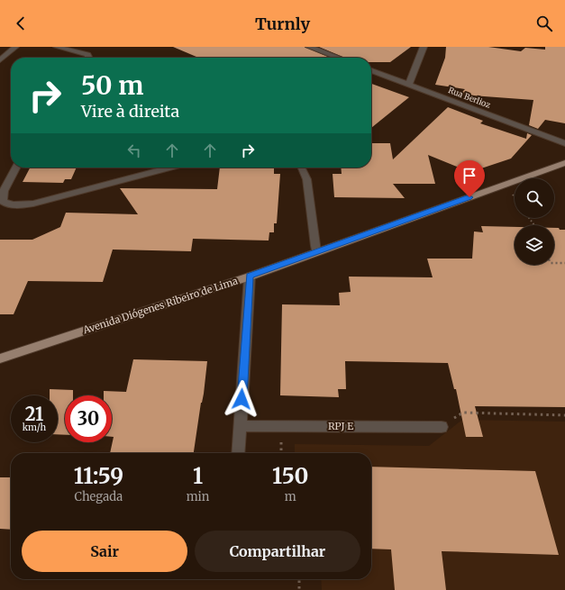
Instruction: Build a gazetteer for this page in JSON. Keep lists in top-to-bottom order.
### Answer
{
  "streets": {
    "main road": ["Avenida Diógenes Ribeiro de Lima"],
    "street": ["Rua Berlioz", "RPJ E"]
  },
  "page": {
    "header": "Turnly",
    "turn": ["50 m", "Vire à direita"],
    "speed": "21 km/h",
    "limit": "30",
    "eta": [
      "11:59",
      "Chegada",
      "1",
      "min",
      "150",
      "m"
    ],
    "buttons": ["Sair", "Compartilhar"]
  }
}
